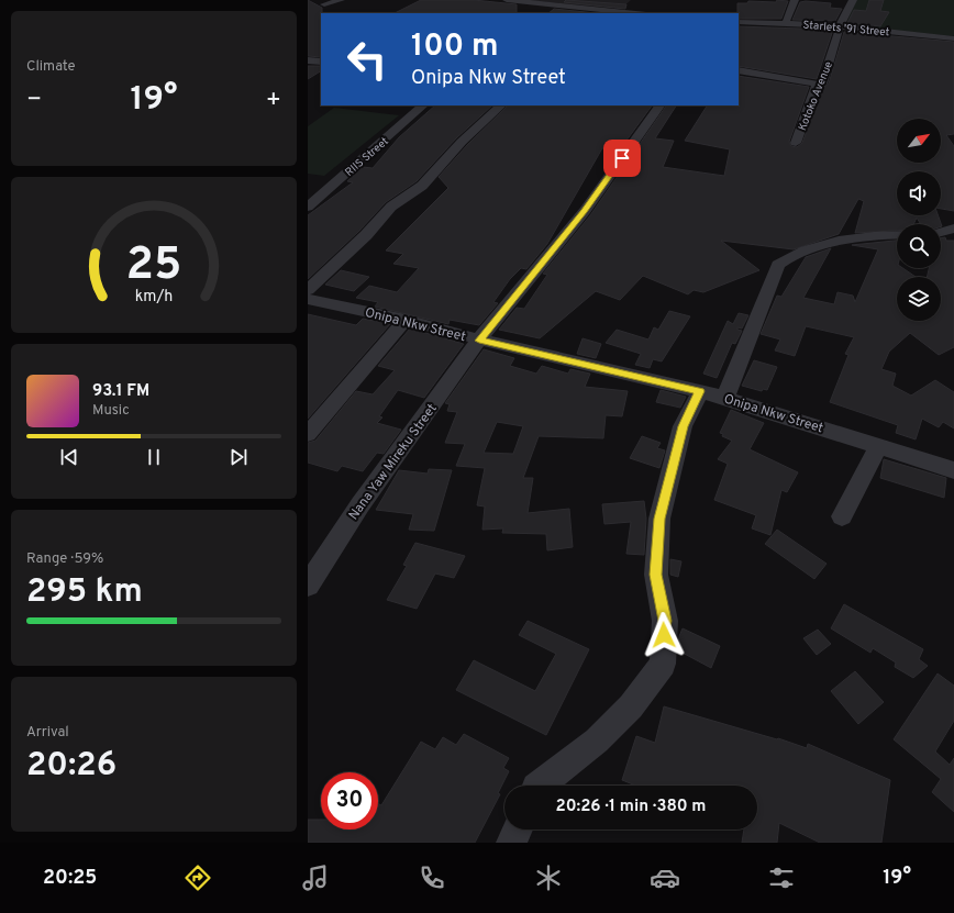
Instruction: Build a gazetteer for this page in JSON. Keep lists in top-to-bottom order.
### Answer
{
  "streets": {
    "street": [
      "Starlets '91 Street",
      "Kotoko Avenue",
      "RIIS Street",
      "Onipa Nkw Street",
      "Nana Yaw Mireku Street"
    ]
  },
  "crossings": [
    ["Starlets '91 Street", "Kotoko Avenue"],
    ["Onipa Nkw Street", "Nana Yaw Mireku Street"]
  ],
  "north": "top right",
  "page": {
    "tile": [
      "Climate",
      ["Range · 59%", "295 km"],
      ["Arrival", "20:26"]
    ],
    "turn": ["100 m", "Onipa Nkw Street"],
    "heat": ["−", "19°", "+"],
    "song": ["93.1 FM", "Music"],
    "limit": "30",
    "trip": "20:26 · 1 min · 380 m",
    "tabs": ["20:25", "19°"],
    "gauge": ["25", "km/h"]
  }
}
